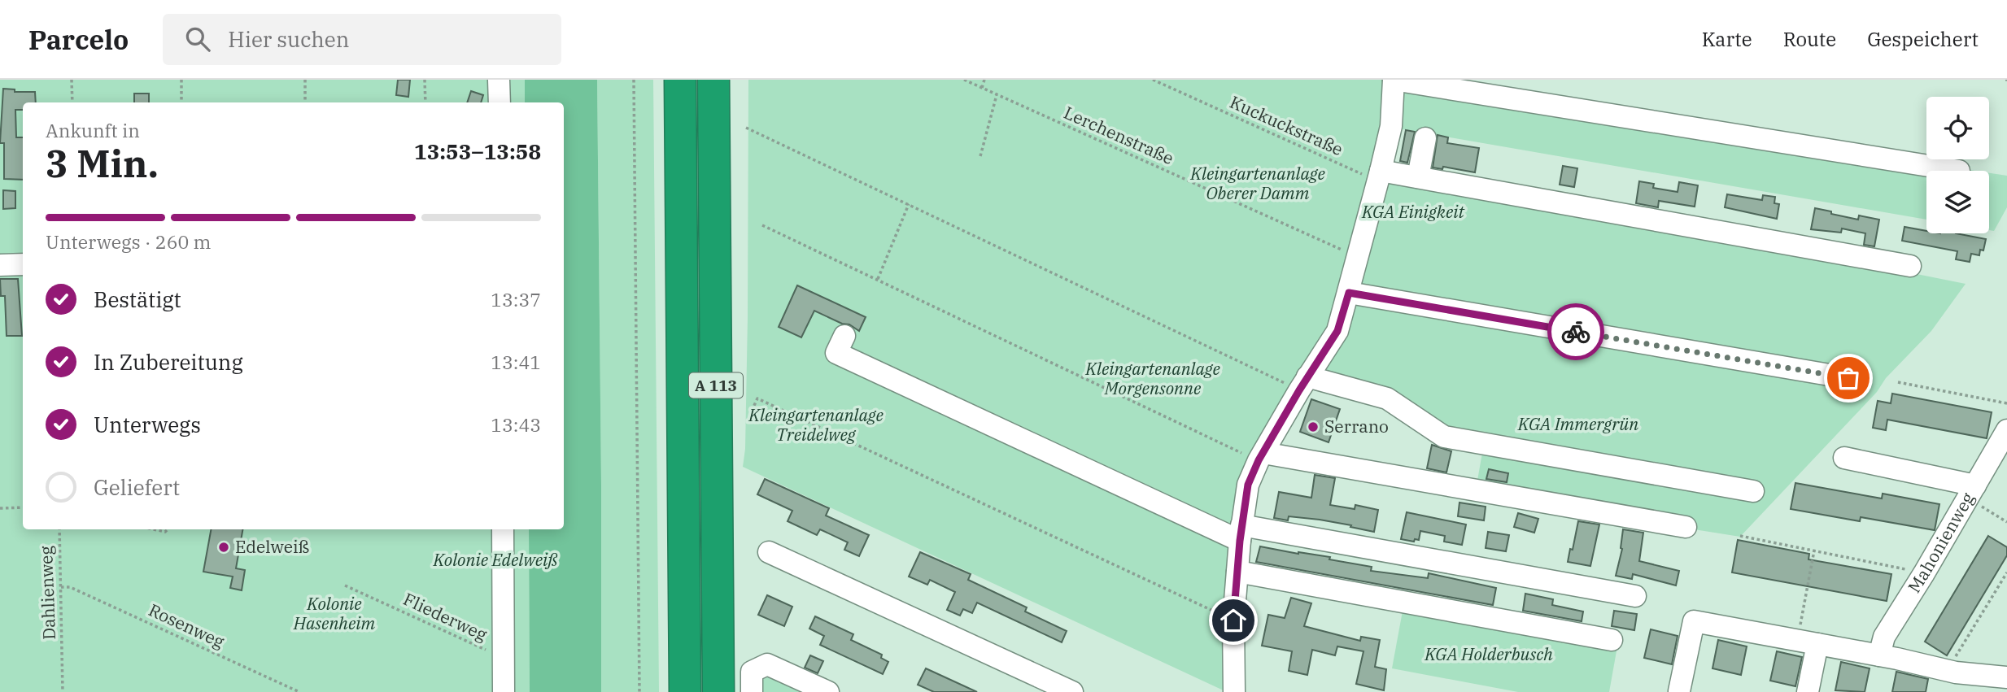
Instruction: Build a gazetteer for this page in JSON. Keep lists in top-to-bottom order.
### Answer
{
  "streets": {
    "highway": ["A 113"],
    "street": ["Mahonienweg"],
    "path": [
      "Kuckuckstraße",
      "Lerchenstraße",
      "Dahlienweg",
      "Fliederweg",
      "Rosenweg"
    ]
  },
  "crossings": [
    ["Dahlienweg", "Rosenweg"]
  ],
  "parks": [
    "Kleingartenanlage Oberer Damm",
    "KGA Einigkeit",
    "Kleingartenanlage Morgensonne",
    "Kleingartenanlage Treidelweg",
    "KGA Immergrün",
    "Kolonie Edelweiß",
    "Kolonie Hasenheim",
    "KGA Holderbusch"
  ],
  "places": ["Serrano", "Edelweiß"],
  "page": {
    "header": "Parcelo",
    "search": "Hier suchen",
    "nav": ["Karte", "Route", "Gespeichert"],
    "heading": ["3 Min.", "Ankunft in", "13:53–13:58"],
    "bar": "Unterwegs · 260 m",
    "list": [
      ["Bestätigt", "13:37"],
      ["In Zubereitung", "13:41"],
      ["Unterwegs", "13:43"],
      "Geliefert"
    ]
  }
}
